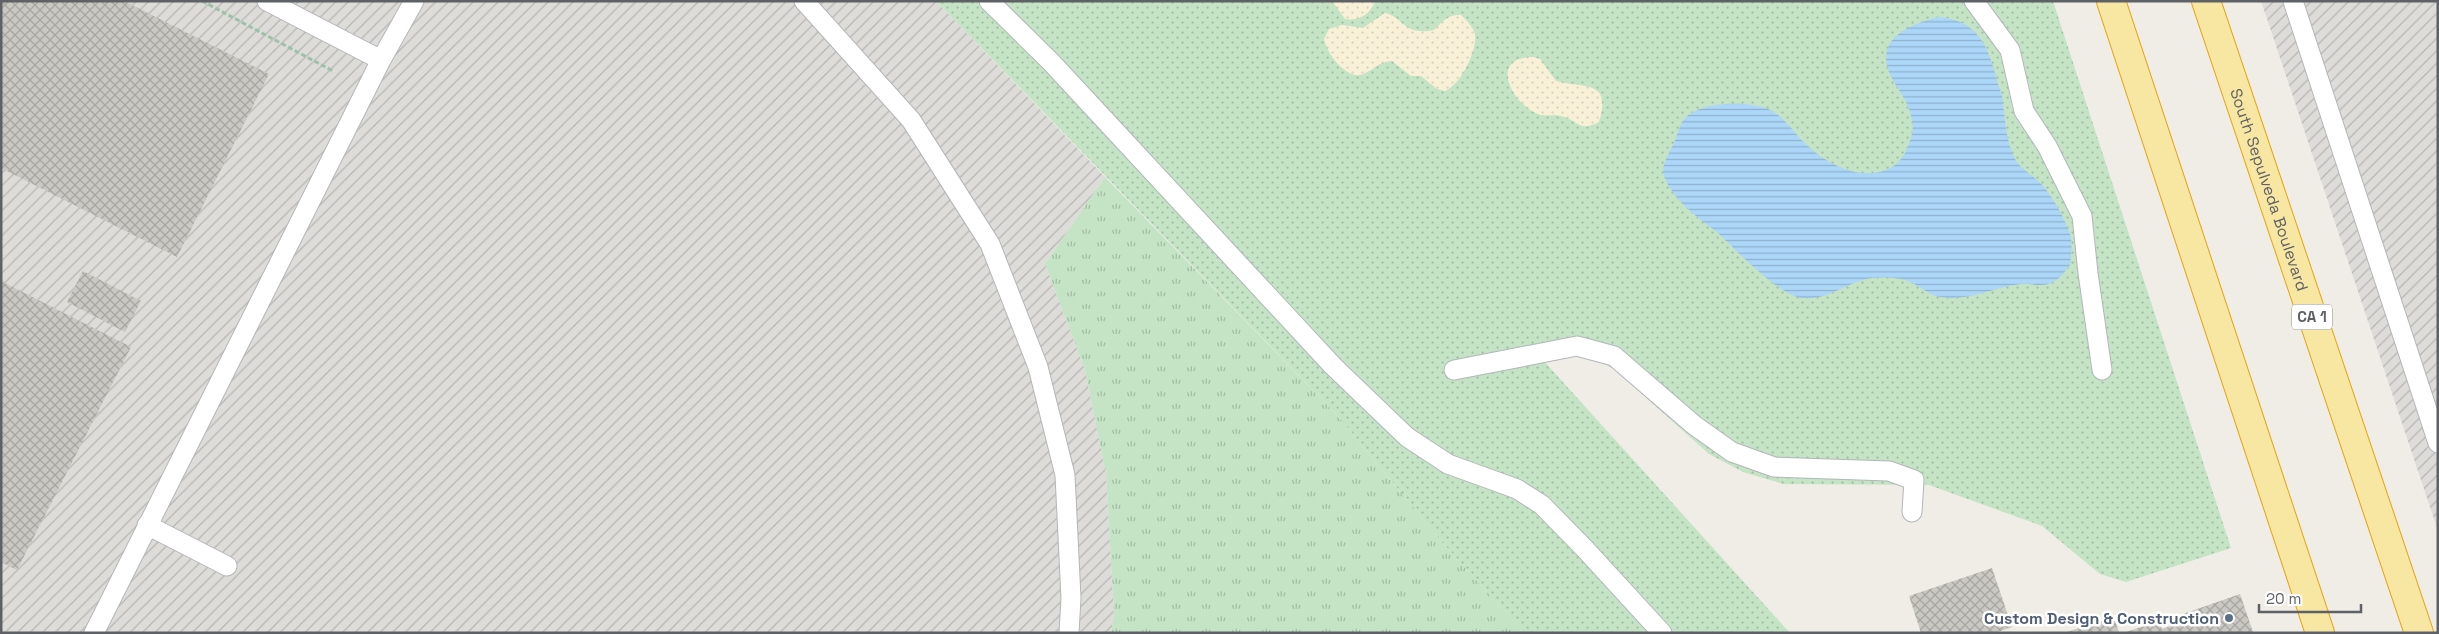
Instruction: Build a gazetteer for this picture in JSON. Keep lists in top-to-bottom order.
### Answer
{
  "streets": {
    "highway": ["South Sepulveda Boulevard", "CA 1"]
  },
  "places": ["Custom Design & Construction"],
  "scale_bar": "20 m"
}
